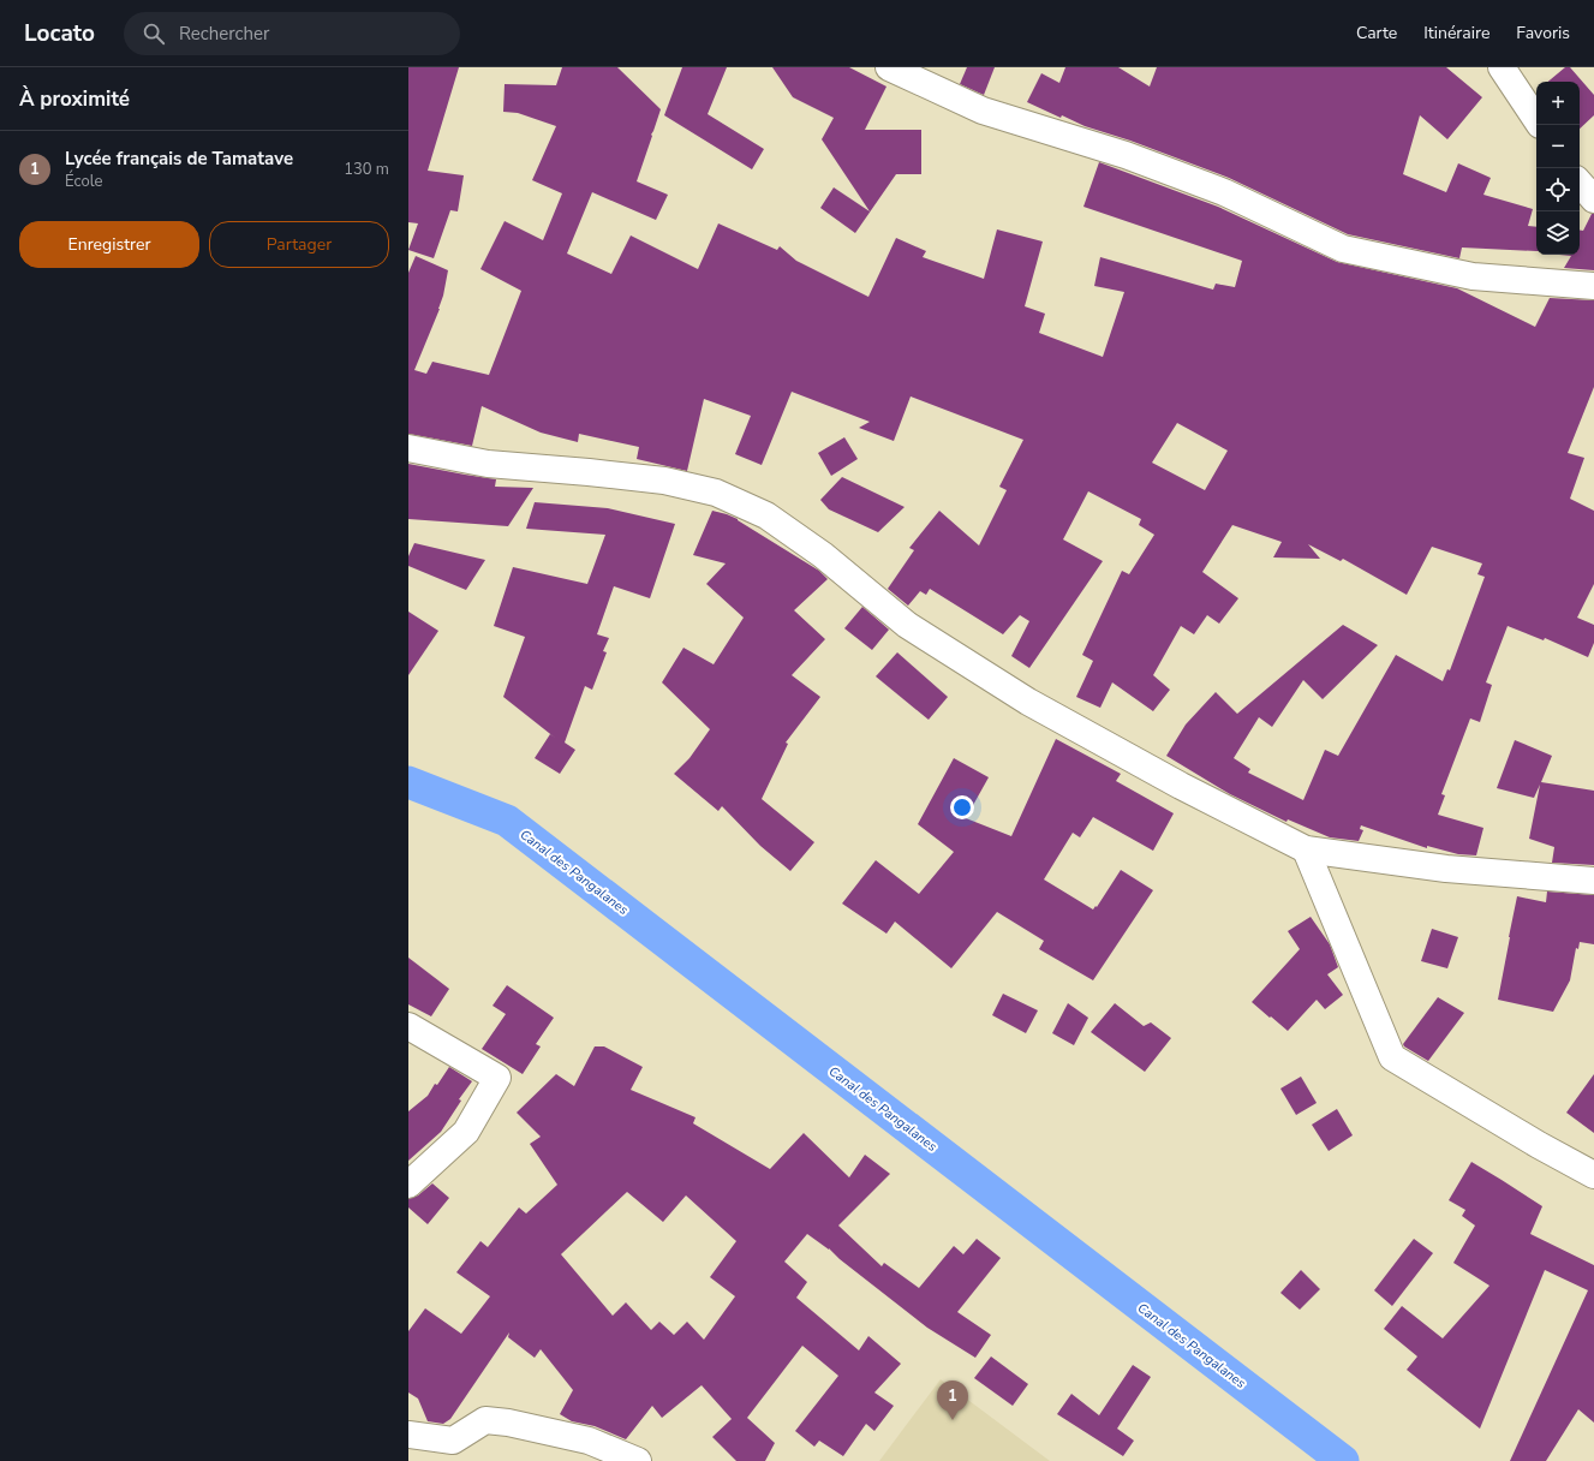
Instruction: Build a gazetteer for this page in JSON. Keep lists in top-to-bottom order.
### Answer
{
  "water": ["Canal des Pangalanes"],
  "page": {
    "header": "Locato",
    "search": "Rechercher",
    "nav": ["Carte", "Itinéraire", "Favoris"],
    "heading": "À proximité",
    "map_buttons": ["+", "−"],
    "list": [
      {
        "mark": "1",
        "name": "Lycée français de Tamatave",
        "note": "École",
        "value": "130 m"
      }
    ],
    "buttons": ["Enregistrer", "Partager"],
    "pins": "1"
  }
}
